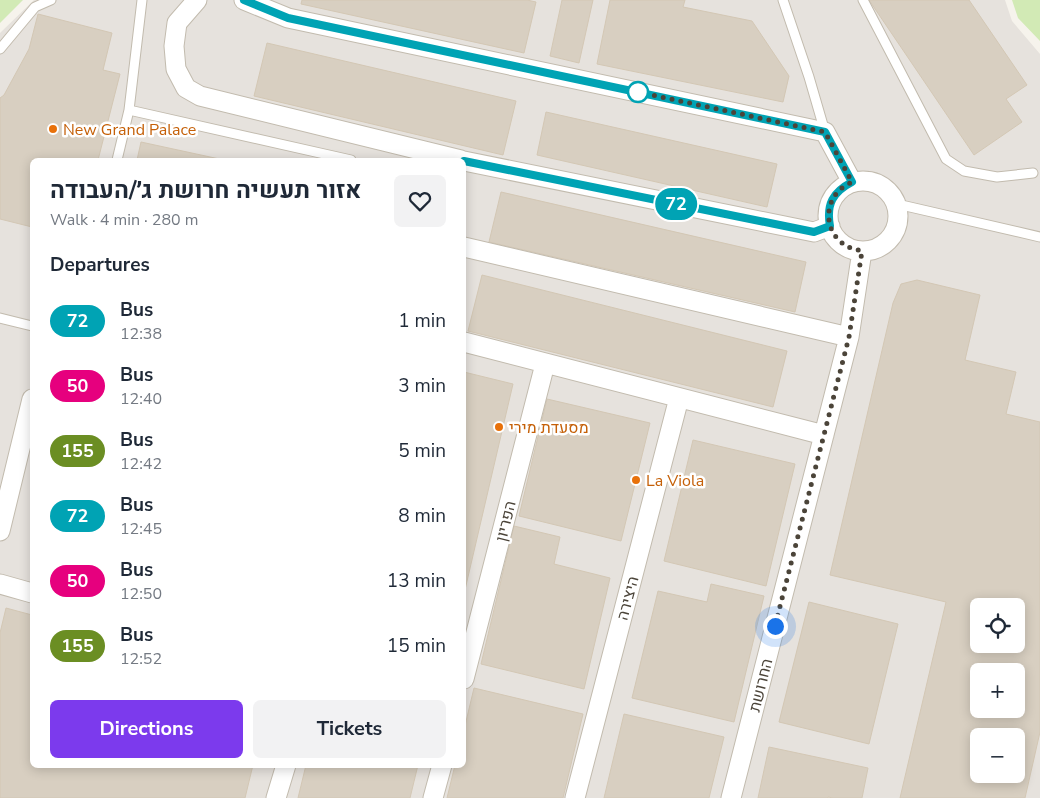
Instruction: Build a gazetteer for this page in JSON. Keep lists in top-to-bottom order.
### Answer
{
  "streets": {
    "street": ["הפריון", "היצירה", "החרושת"]
  },
  "places": ["New Grand Palace", "מסעדת מירי", "La Viola"],
  "lines": ["bus line 72"],
  "page": {
    "on_map": "72",
    "heading": [
      ["אזור תעשיה חרושת ג׳/העבודה", "Walk · 4 min · 280 m"],
      "Departures"
    ],
    "list": [
      {
        "mark": "72",
        "name": "Bus",
        "note": "12:38",
        "value": "1 min"
      },
      {
        "mark": "50",
        "name": "Bus",
        "note": "12:40",
        "value": "3 min"
      },
      {
        "mark": "155",
        "name": "Bus",
        "note": "12:42",
        "value": "5 min"
      },
      {
        "mark": "72",
        "name": "Bus",
        "note": "12:45",
        "value": "8 min"
      },
      {
        "mark": "50",
        "name": "Bus",
        "note": "12:50",
        "value": "13 min"
      },
      {
        "mark": "155",
        "name": "Bus",
        "note": "12:52",
        "value": "15 min"
      }
    ],
    "map_buttons": ["+", "−"],
    "buttons": ["Directions", "Tickets"]
  }
}
